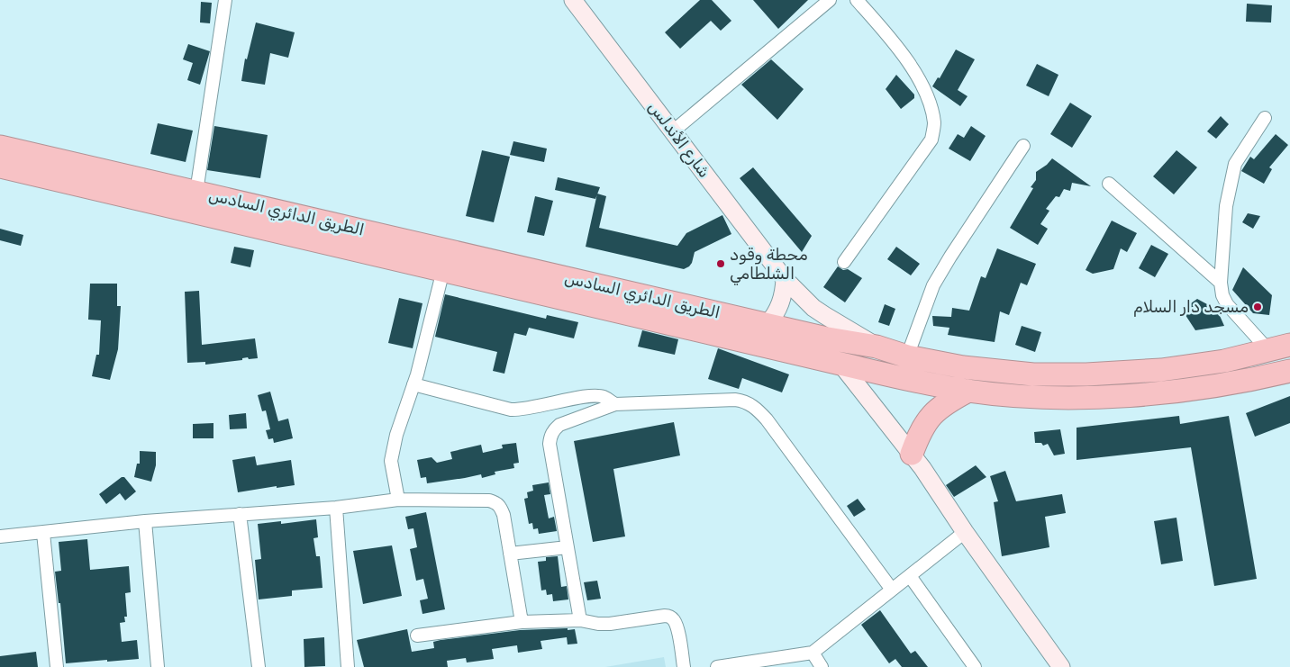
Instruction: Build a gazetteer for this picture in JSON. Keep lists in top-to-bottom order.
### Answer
{
  "streets": {
    "highway": ["الطريق الدائري السادس"],
    "main road": ["شارع الأندلس"]
  },
  "crossings": [
    ["شارع الأندلس", "الطريق الدائري السادس"]
  ],
  "places": ["محطة وقود الشلطامي", "مسجد دار السلام"]
}
